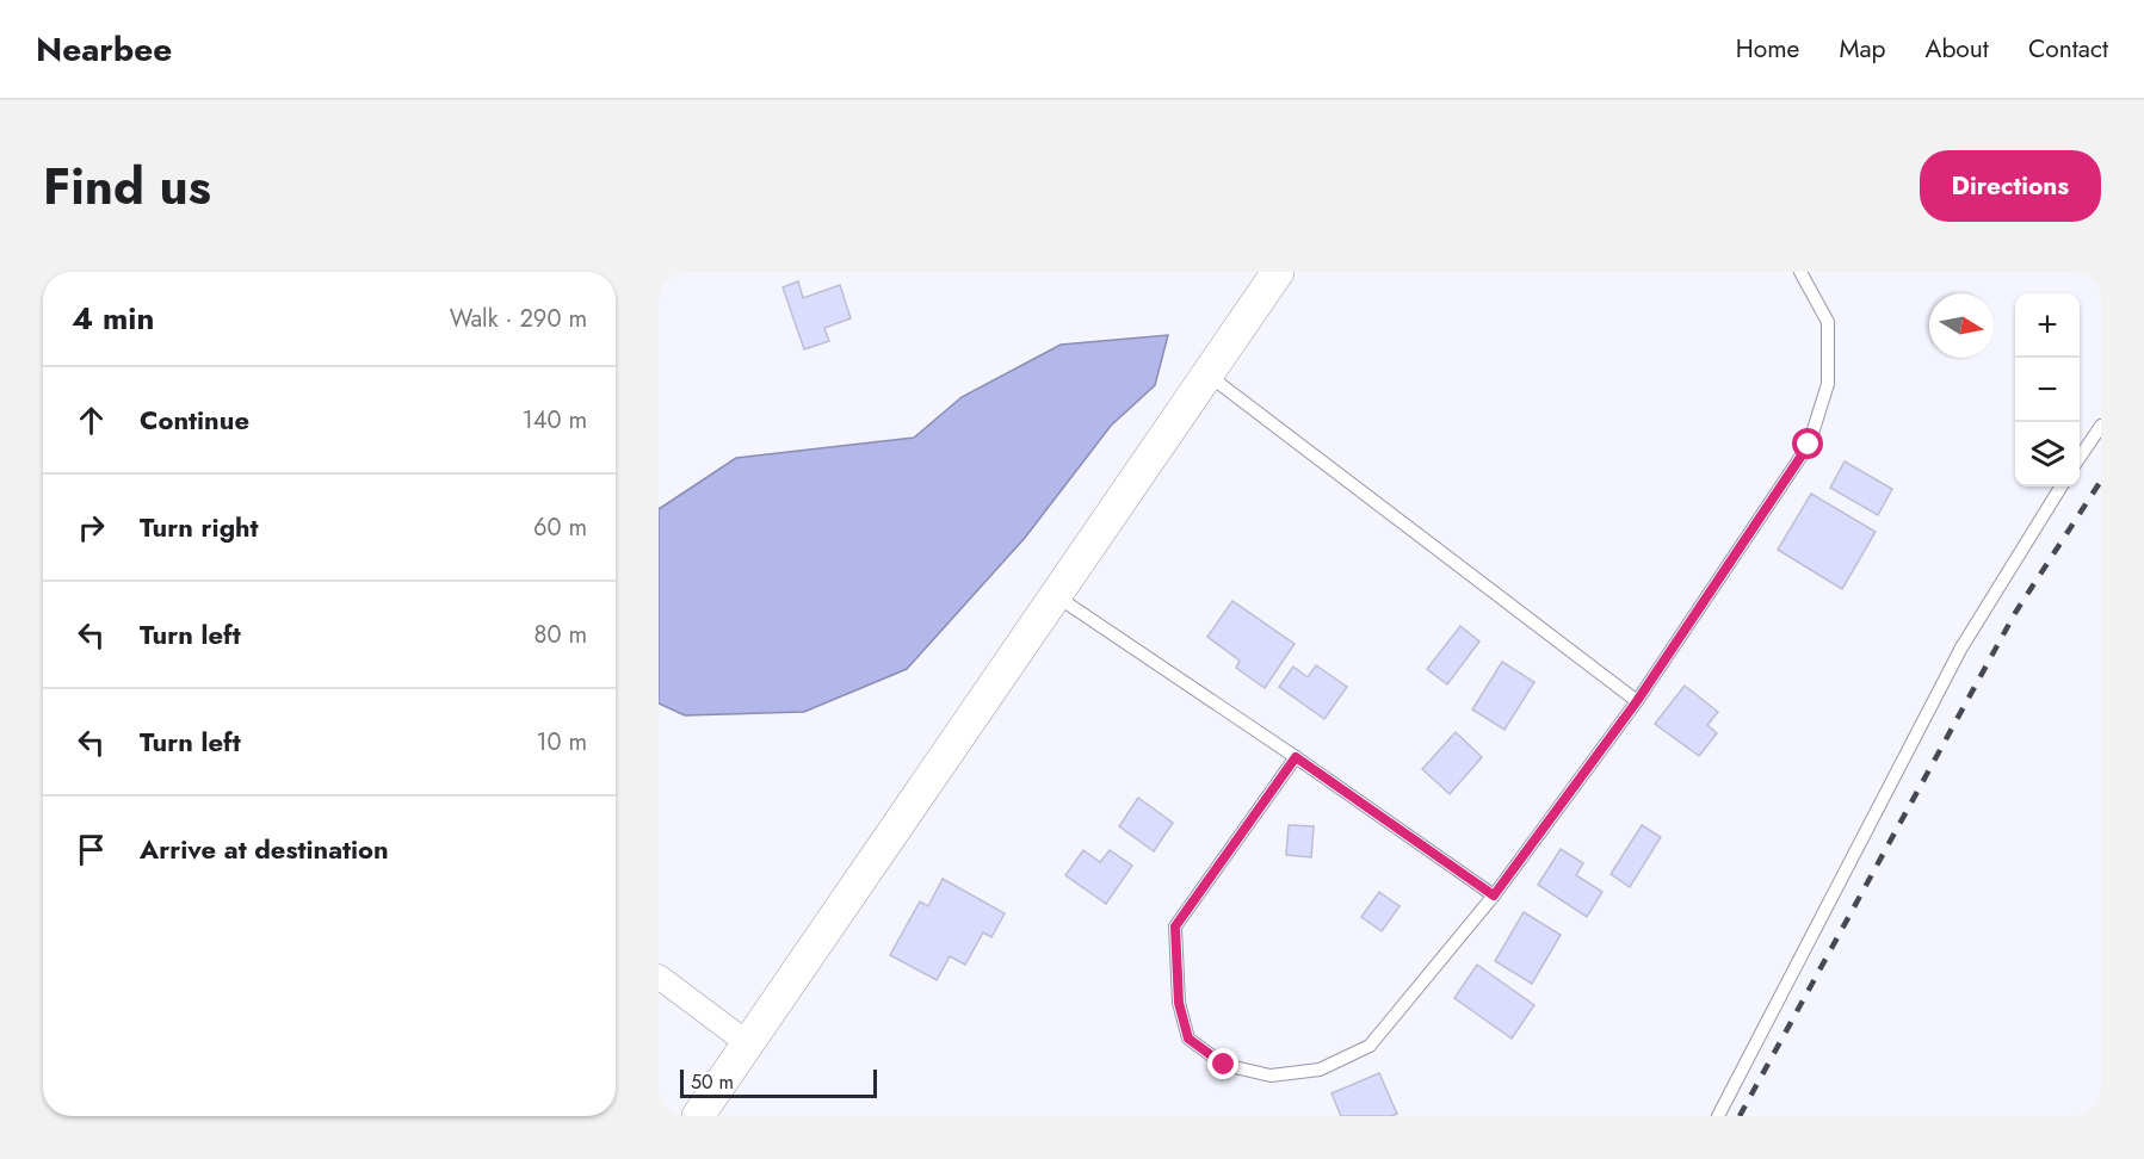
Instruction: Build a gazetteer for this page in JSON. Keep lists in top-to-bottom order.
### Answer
{
  "scale_bar": "50 m",
  "north": "right",
  "page": {
    "header": "Nearbee",
    "nav": [
      "Home",
      "Map",
      "About",
      "Contact"
    ],
    "title": "Find us",
    "buttons": "Directions",
    "heading": ["4 min", "Walk · 290 m"],
    "map_buttons": ["+", "−"],
    "list": [
      ["Continue", "140 m"],
      ["Turn right", "60 m"],
      ["Turn left", "80 m"],
      ["Turn left", "10 m"],
      "Arrive at destination"
    ],
    "scale": "50 m"
  }
}
